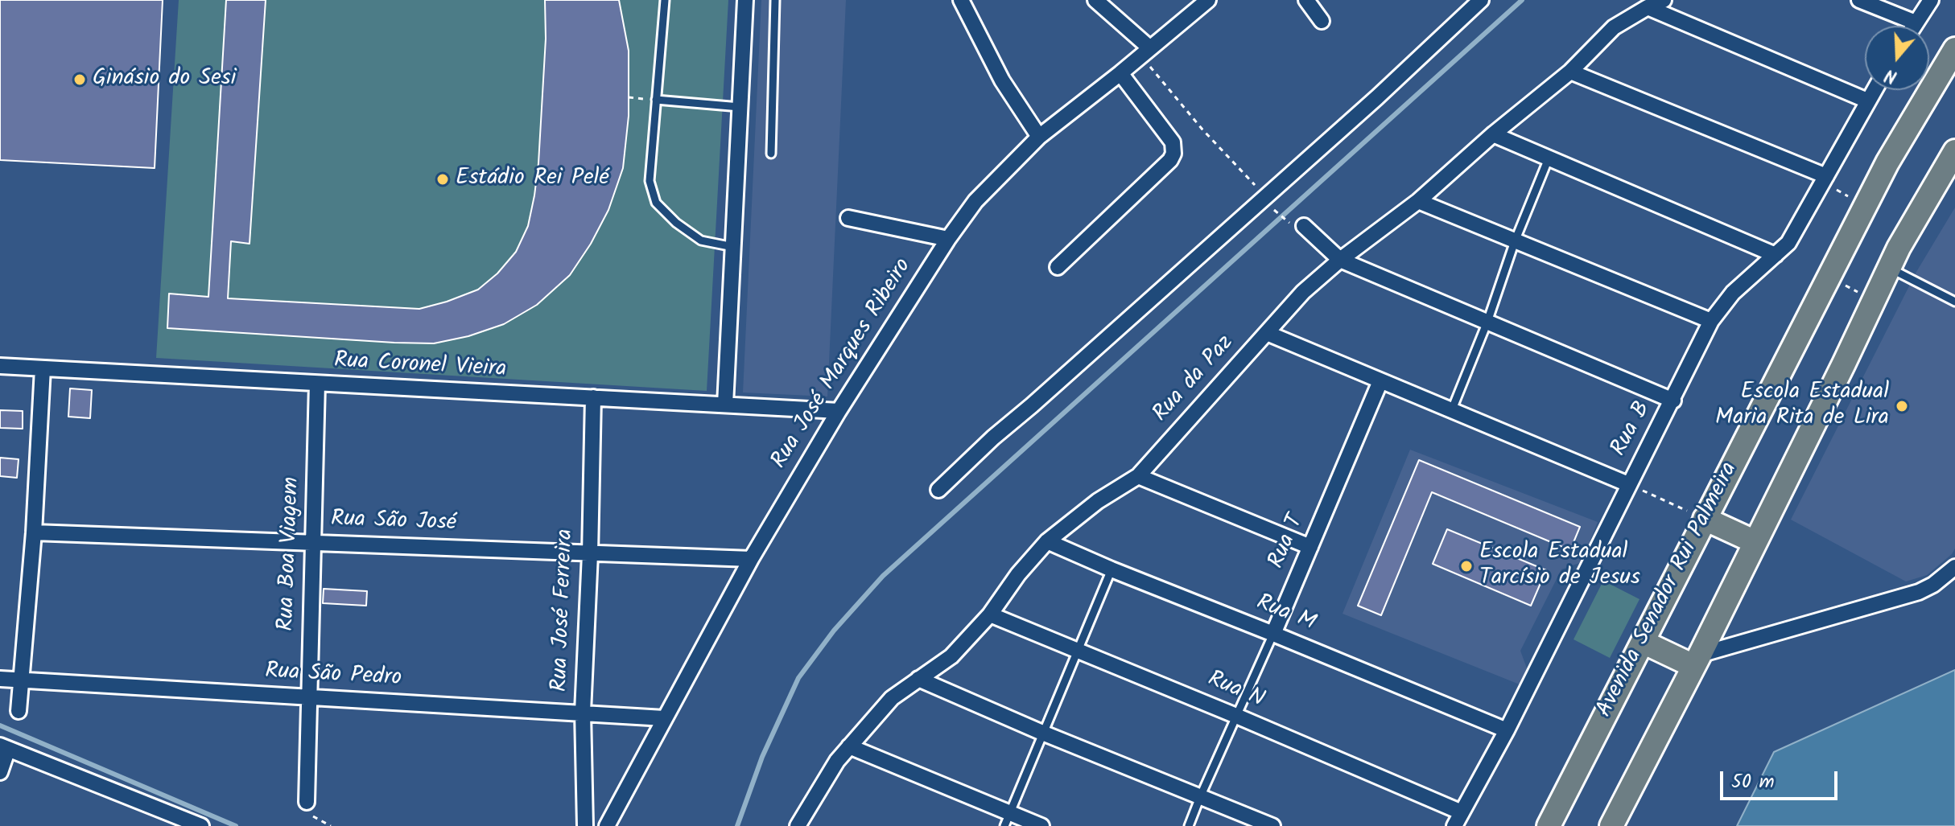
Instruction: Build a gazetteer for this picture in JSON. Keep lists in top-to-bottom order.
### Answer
{
  "streets": {
    "main road": ["Avenida Senador Rui Palmeira"],
    "street": [
      "Rua José Marques Ribeiro",
      "Rua Coronel Vieira",
      "Rua da Paz",
      "Rua B",
      "Rua São José",
      "Rua T",
      "Rua Boa Viagem",
      "Rua José Ferreira",
      "Rua M",
      "Rua São Pedro",
      "Rua N"
    ]
  },
  "crossings": [
    ["Rua José Marques Ribeiro", "Rua Coronel Vieira"],
    ["Rua José Marques Ribeiro", "Rua São José"],
    ["Rua José Marques Ribeiro", "Rua São Pedro"],
    ["Rua Coronel Vieira", "Rua Boa Viagem"],
    ["Rua Coronel Vieira", "Rua José Ferreira"],
    ["Rua da Paz", "Rua M"],
    ["Rua da Paz", "Rua N"],
    ["Rua B", "Rua M"],
    ["Rua B", "Rua N"],
    ["Rua São José", "Rua Boa Viagem"],
    ["Rua São José", "Rua José Ferreira"],
    ["Rua T", "Rua M"],
    ["Rua T", "Rua N"],
    ["Rua Boa Viagem", "Rua São Pedro"],
    ["Rua José Ferreira", "Rua São Pedro"]
  ],
  "places": [
    "Ginásio do Sesi",
    "Estádio Rei Pelé",
    "Escola Estadual Maria Rita de Lira",
    "Escola Estadual Tarcísio de Jesus"
  ],
  "scale_bar": "50 m",
  "north": "bottom"
}
